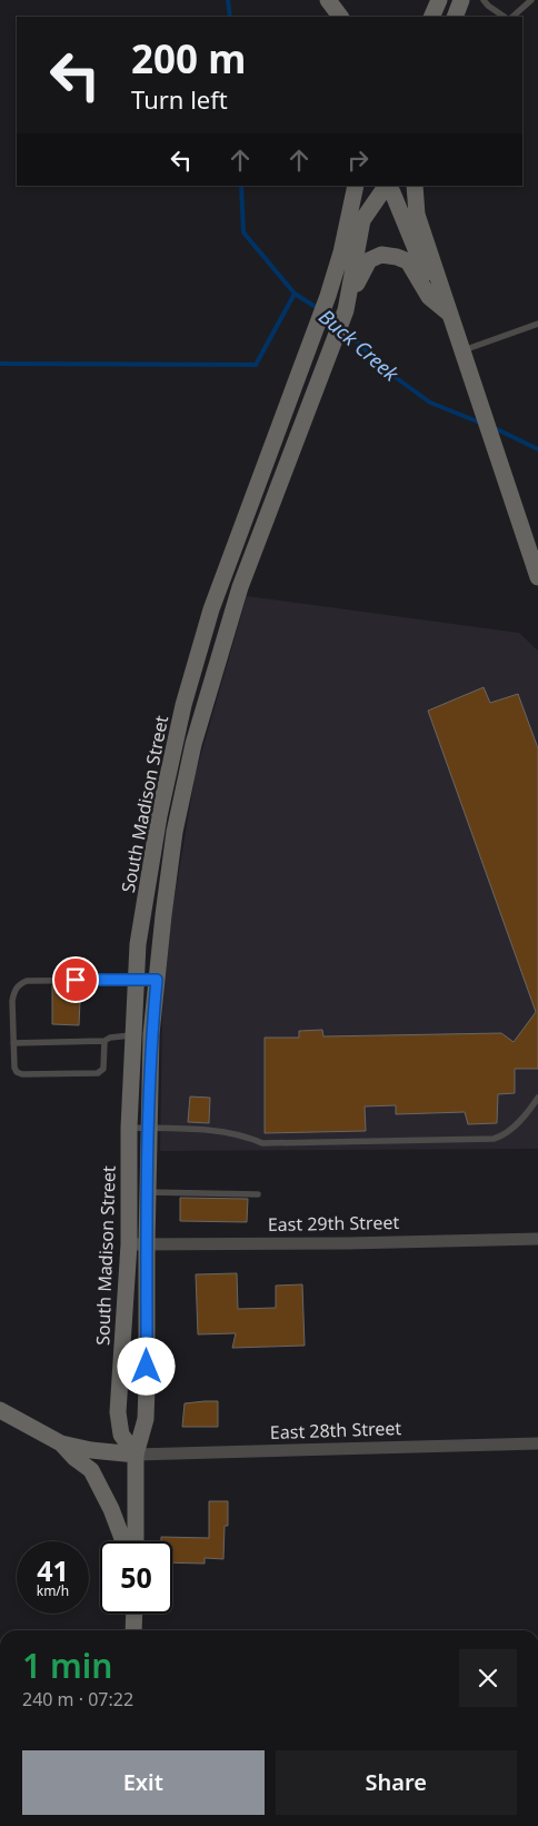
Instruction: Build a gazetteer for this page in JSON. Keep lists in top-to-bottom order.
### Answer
{
  "streets": {
    "main road": ["South Madison Street"],
    "street": ["East 29th Street", "East 28th Street"]
  },
  "crossings": [
    ["South Madison Street", "East 29th Street"],
    ["South Madison Street", "East 28th Street"]
  ],
  "water": ["Buck Creek"],
  "page": {
    "turn": ["200 m", "Turn left"],
    "speed": "41 km/h",
    "limit": "50",
    "heading": ["1 min", "240 m · 07:22"],
    "buttons": ["Exit", "Share"]
  }
}
